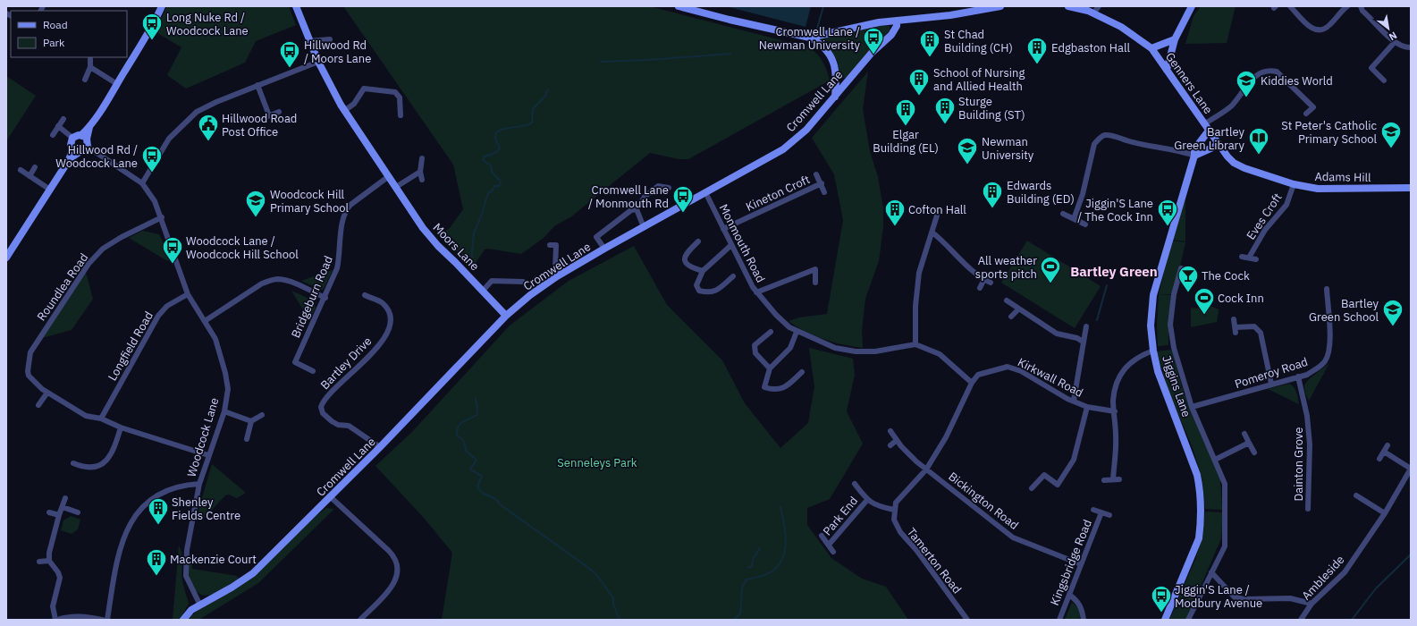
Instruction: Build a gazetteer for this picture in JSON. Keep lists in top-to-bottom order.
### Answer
{
  "streets": {
    "street": [
      "Genners Lane",
      "Cromwell Lane",
      "Adams Hill",
      "Kineton Croft",
      "Eves Croft",
      "Monmouth Road",
      "Moors Lane",
      "Roundlea Road",
      "Bridgeburn Road",
      "Longfield Road",
      "Bartley Drive",
      "Pomeroy Road",
      "Kirkwall Road",
      "Jiggins Lane",
      "Woodcock Lane",
      "Dainton Grove",
      "Bickington Road",
      "Park End",
      "Tamerton Road",
      "Kingsbridge Road",
      "Ambleside"
    ]
  },
  "crossings": [
    ["Genners Lane", "Adams Hill"],
    ["Genners Lane", "Jiggins Lane"],
    ["Cromwell Lane", "Monmouth Road"],
    ["Cromwell Lane", "Moors Lane"],
    ["Cromwell Lane", "Bartley Drive"],
    ["Cromwell Lane", "Woodcock Lane"],
    ["Adams Hill", "Eves Croft"],
    ["Adams Hill", "Jiggins Lane"],
    ["Kineton Croft", "Monmouth Road"],
    ["Moors Lane", "Bridgeburn Road"],
    ["Roundlea Road", "Longfield Road"],
    ["Roundlea Road", "Woodcock Lane"],
    ["Longfield Road", "Woodcock Lane"],
    ["Pomeroy Road", "Jiggins Lane"],
    ["Pomeroy Road", "Dainton Grove"],
    ["Kirkwall Road", "Bickington Road"],
    ["Bickington Road", "Kingsbridge Road"]
  ],
  "districts": ["Bartley Green"],
  "parks": ["Senneleys Park"],
  "places": {
    "bus stop": [
      "Long Nuke Rd / Woodcock Lane",
      "Cromwell Lane / Newman University",
      "Hillwood Rd / Moors Lane",
      "Hillwood Rd / Woodcock Lane",
      "Cromwell Lane / Monmouth Rd",
      "Jiggin'S Lane / The Cock Inn",
      "Woodcock Lane / Woodcock Hill School",
      "Jiggin'S Lane / Modbury Avenue"
    ],
    "building": [
      "St Chad Building (CH)",
      "Edgbaston Hall",
      "School of Nursing and Allied Health",
      "Sturge Building (ST)",
      "Elgar Building (EL)",
      "Edwards Building (ED)",
      "Cofton Hall",
      "Shenley Fields Centre",
      "Mackenzie Court"
    ],
    "school or university": [
      "Kiddies World",
      "St Peter's Catholic Primary School",
      "Newman University",
      "Woodcock Hill Primary School",
      "Bartley Green School"
    ],
    "public building": ["Hillwood Road Post Office"],
    "library": ["Bartley Green Library"],
    "sports": ["All weather sports pitch", "Cock Inn"],
    "bar": ["The Cock"]
  },
  "legend": ["Road", "Park"],
  "north": "bottom right"
}
